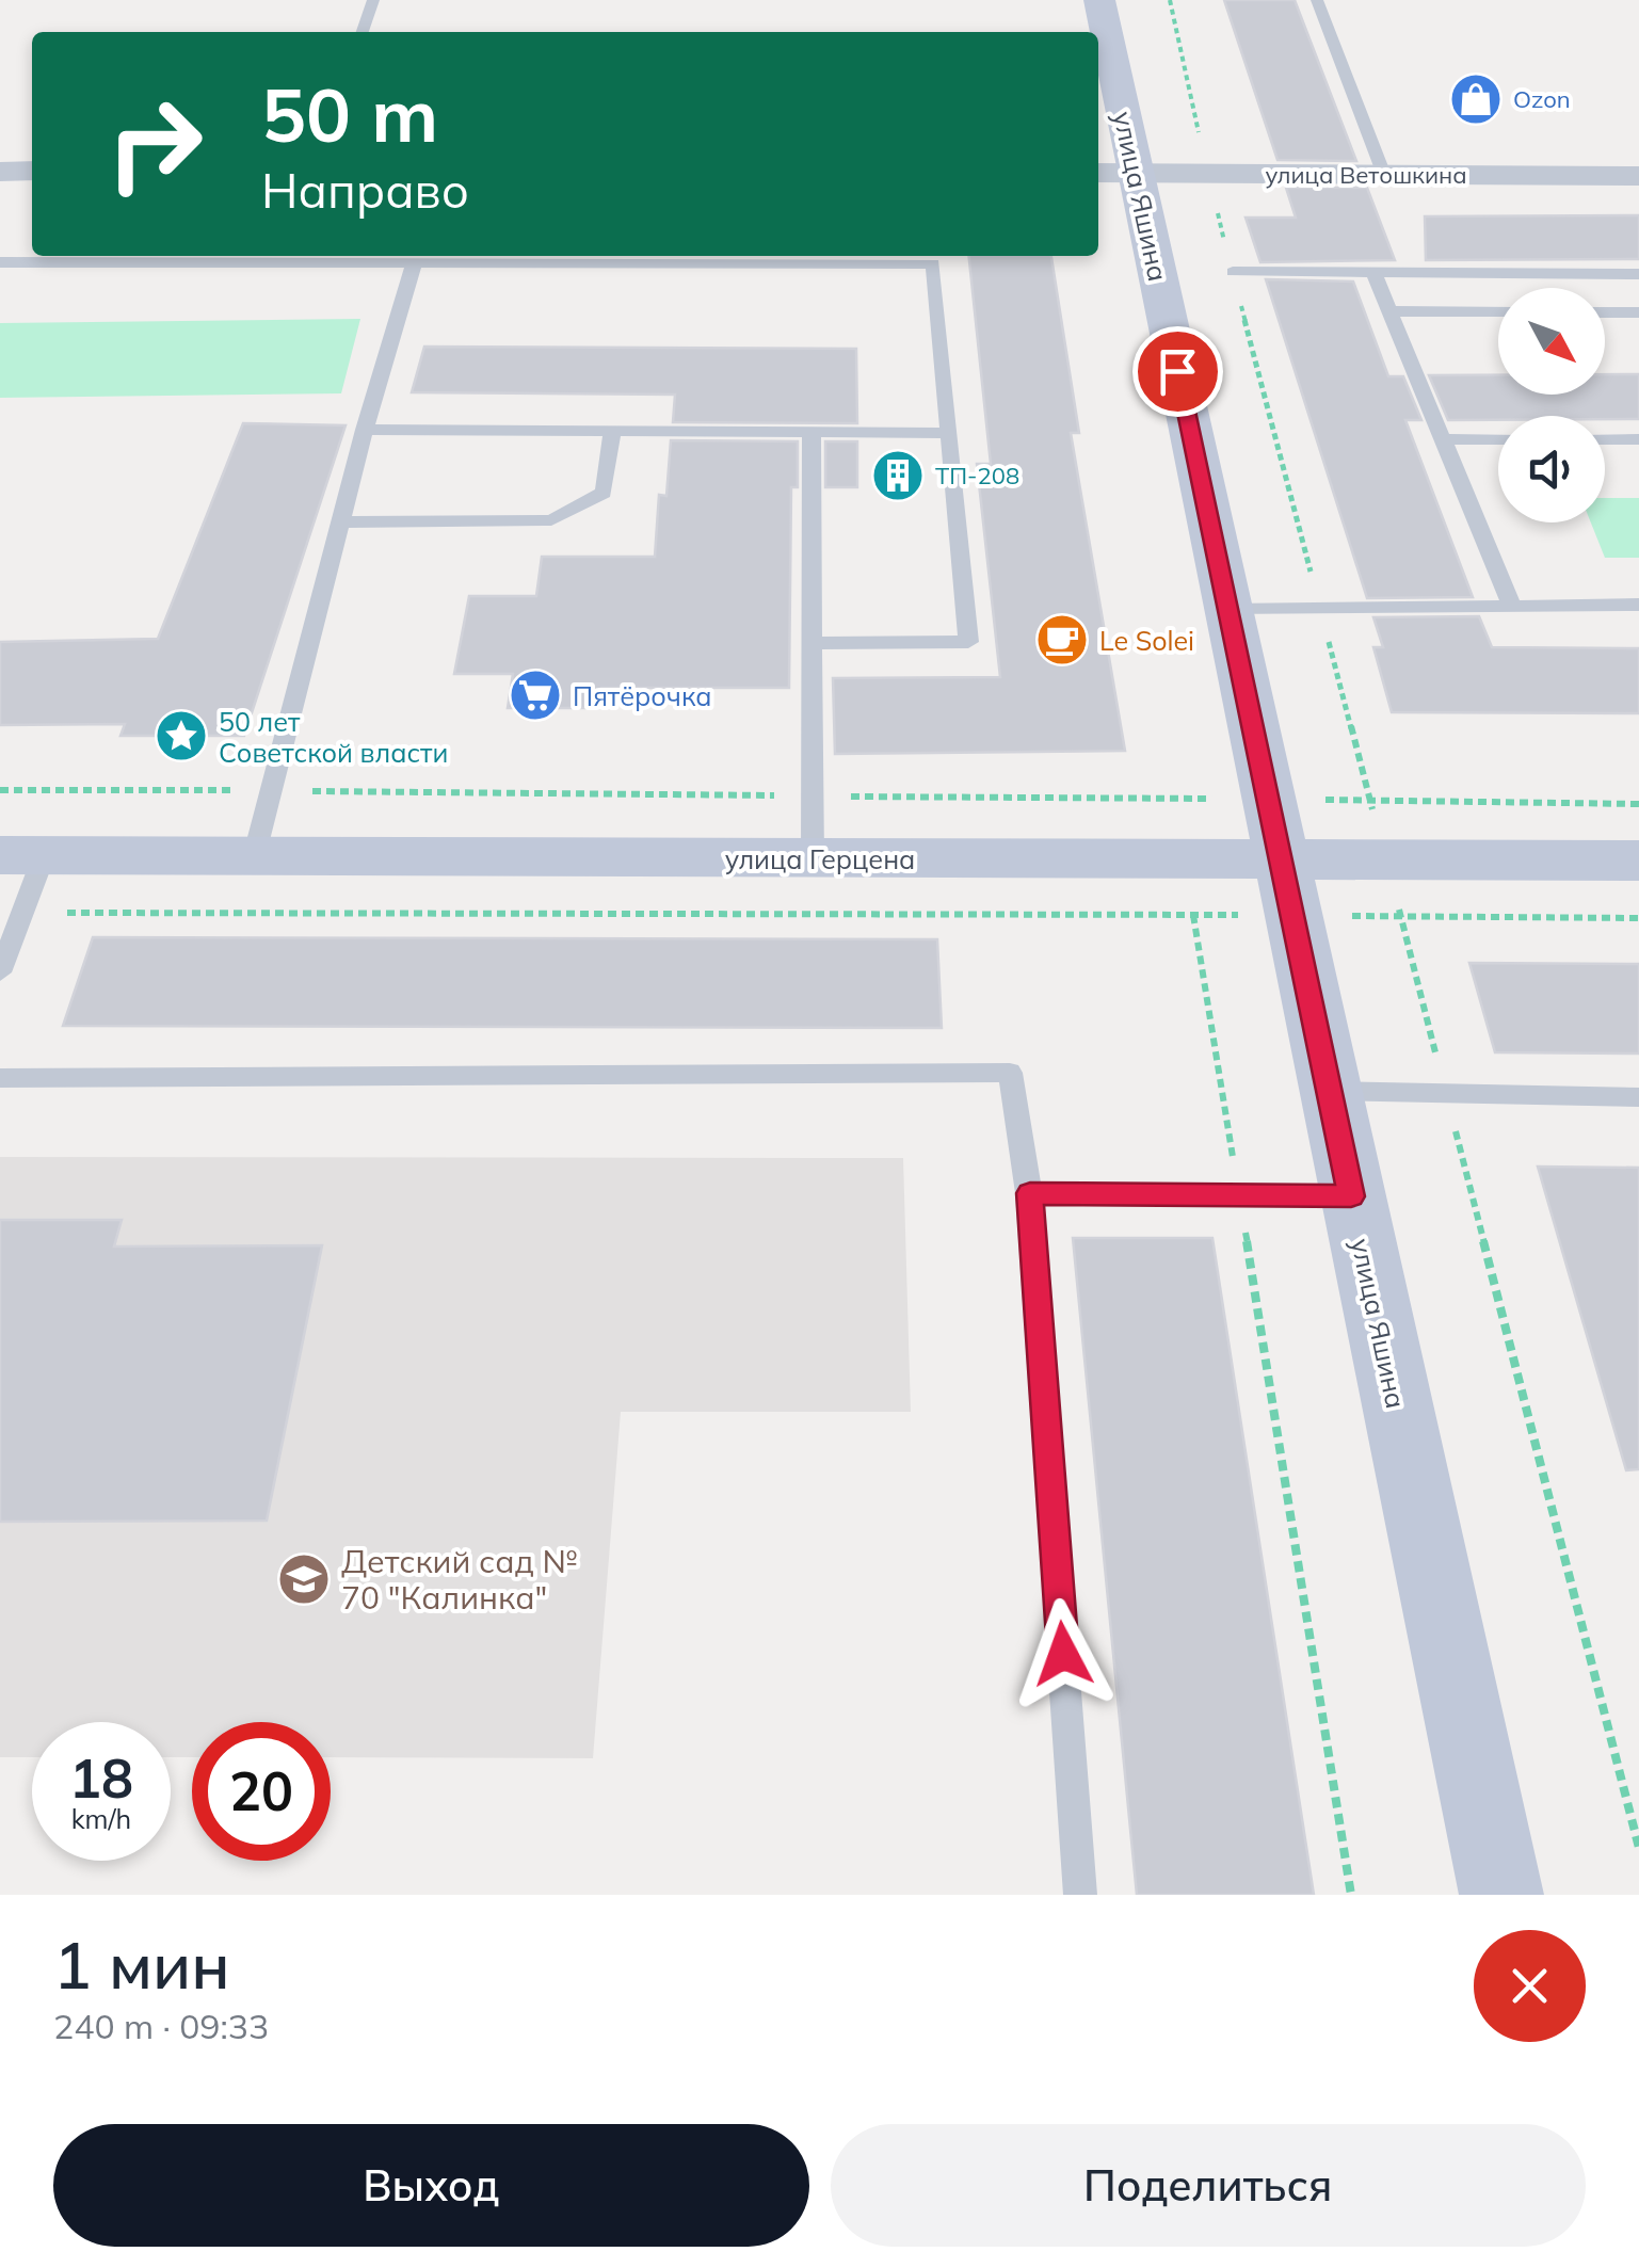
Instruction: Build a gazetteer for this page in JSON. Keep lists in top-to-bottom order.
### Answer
{
  "streets": {
    "street": ["улица Ветошкина", "улица Яшина", "улица Герцена"]
  },
  "crossings": [
    ["улица Ветошкина", "улица Яшина"],
    ["улица Яшина", "улица Герцена"]
  ],
  "places": {
    "shop": ["Ozon"],
    "building": ["ТП-208"],
    "cafe": ["Le Solei"],
    "supermarket": ["Пятёрочка"],
    "place": ["50 лет Советской власти"],
    "school or university": ["Детский сад № 70 \"Калинка\""]
  },
  "north": "bottom right",
  "page": {
    "turn": ["50 m", "Направо"],
    "speed": "18 km/h",
    "limit": "20",
    "heading": ["1 мин", "240 m · 09:33"],
    "buttons": ["Выход", "Поделиться"]
  }
}
